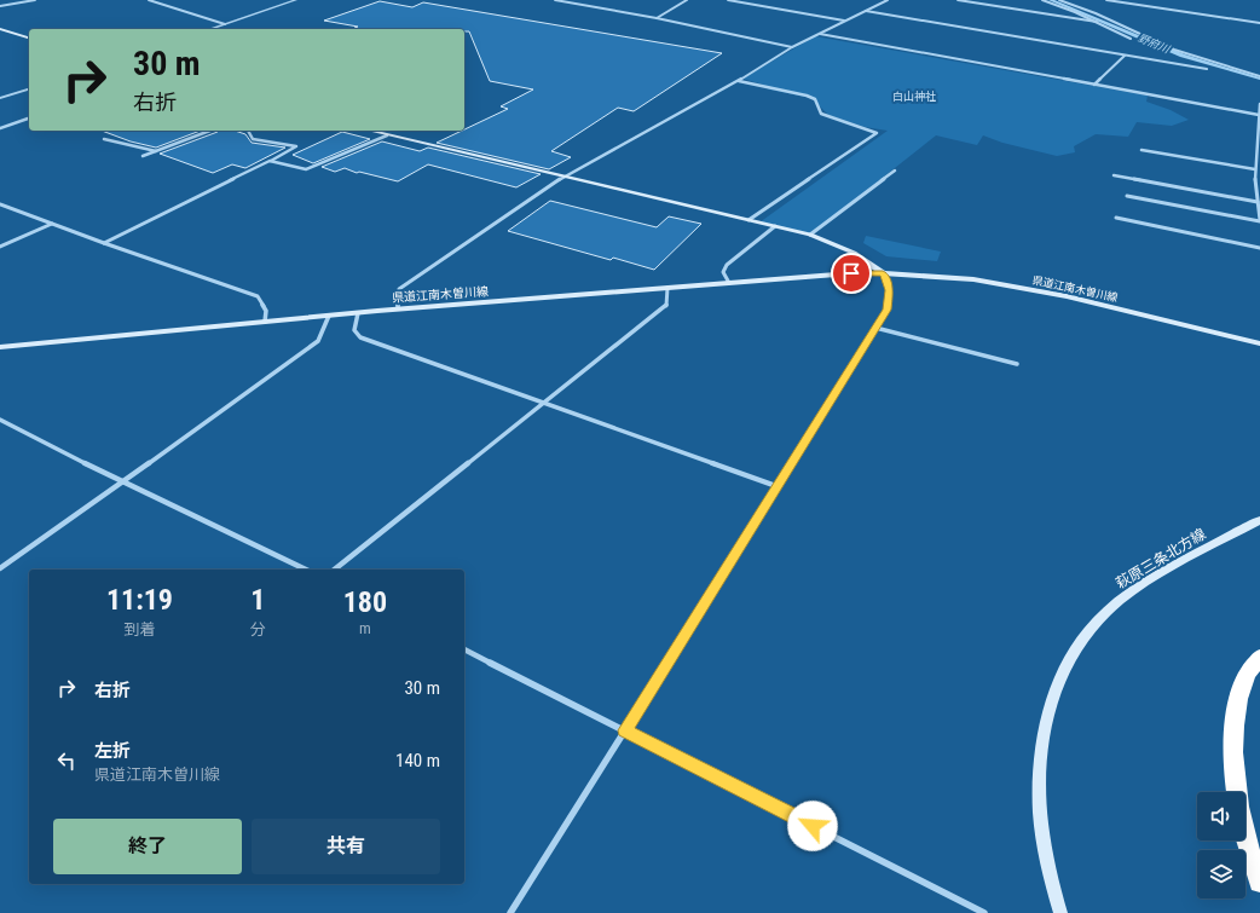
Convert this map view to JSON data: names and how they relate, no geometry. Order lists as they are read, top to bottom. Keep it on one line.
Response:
{"streets":{"main road":["県道江南木曽川線","萩原三条北方線"]},"water":["野府川"],"parks":["白山神社"],"page":{"turn":["30 m","右折"],"eta":["11:19","到着","1","分","180","m"],"list":[{"name":"右折","value":"30 m"},{"name":"左折","note":"県道江南木曽川線","value":"140 m"}],"buttons":["終了","共有"]}}
